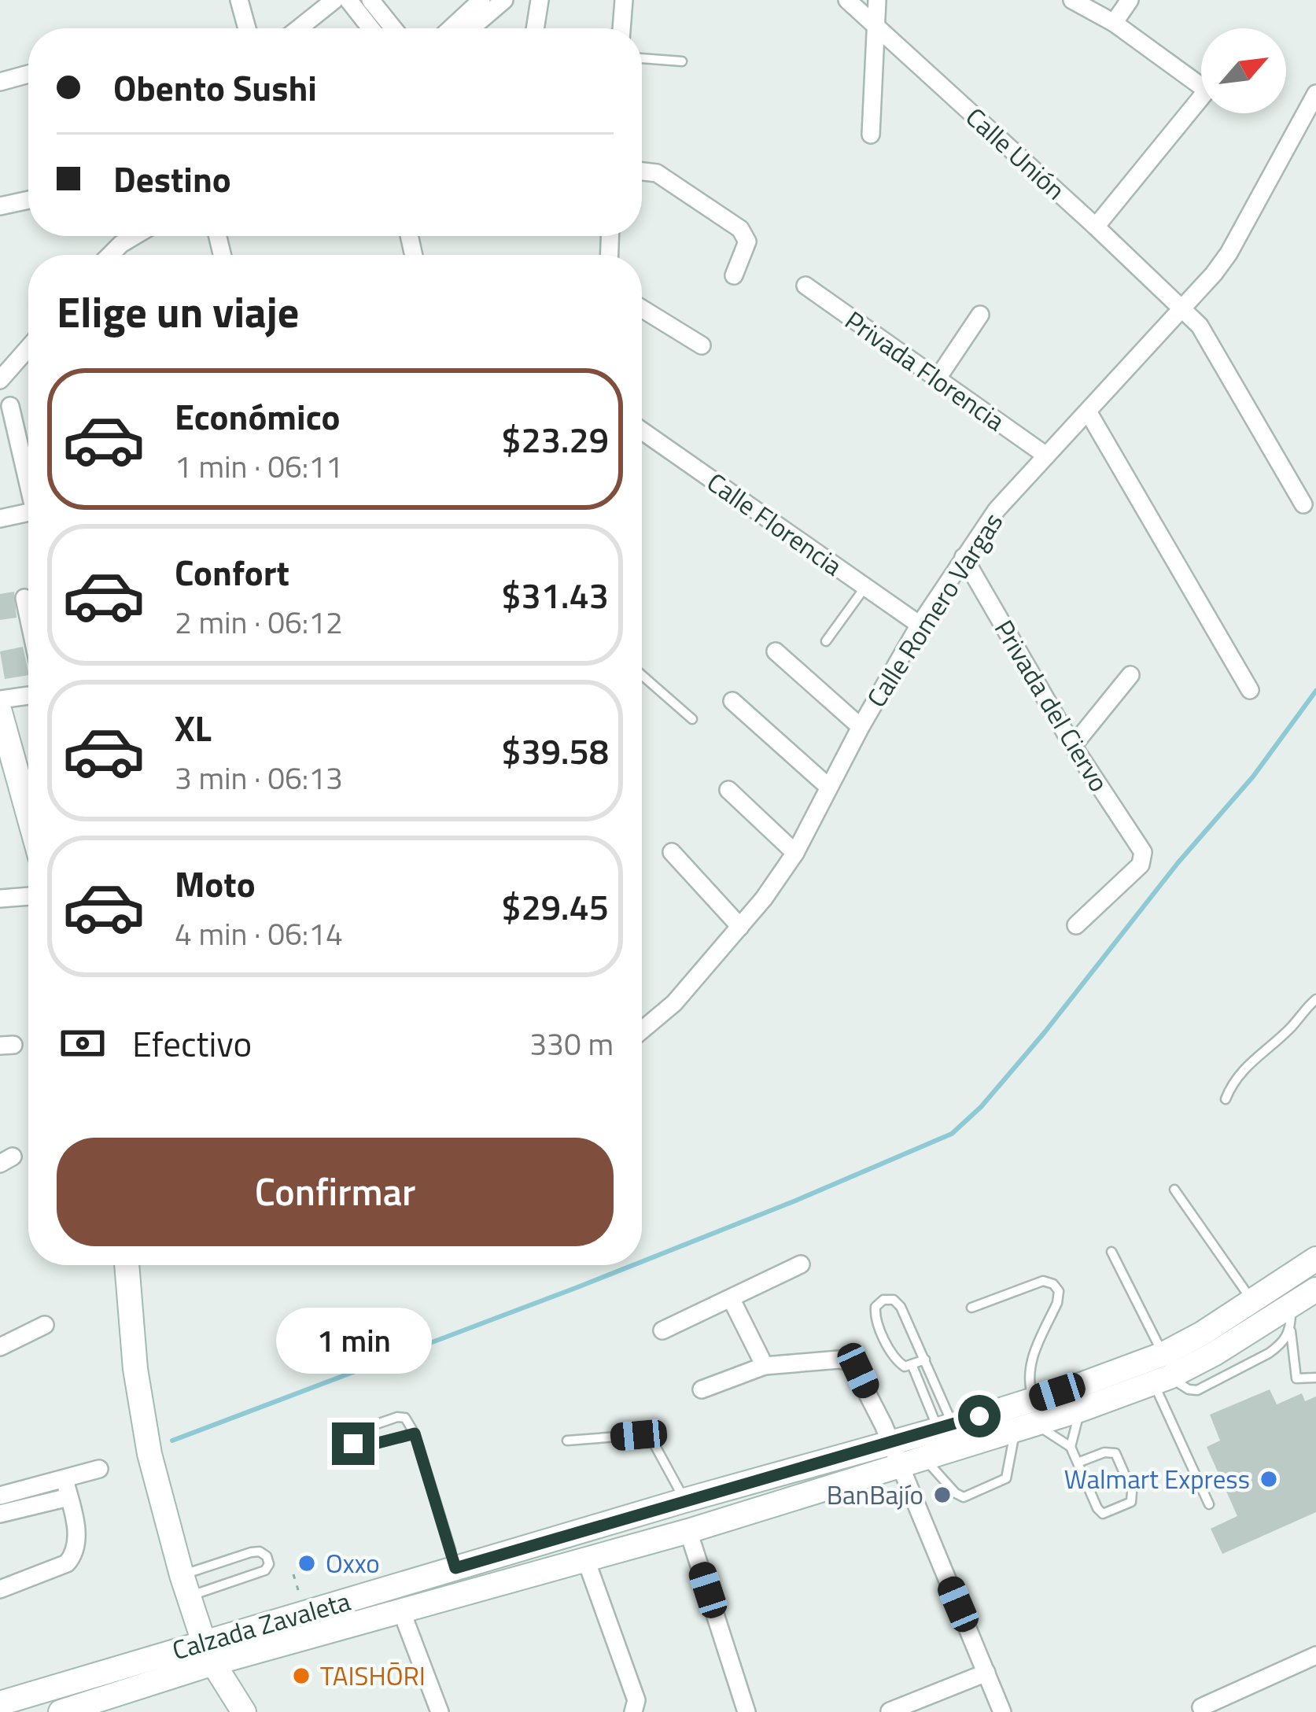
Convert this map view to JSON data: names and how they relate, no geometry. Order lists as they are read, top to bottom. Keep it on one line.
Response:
{"streets":{"main road":["Calzada Zavaleta"],"street":["Calle Unión","Privada Florencia","Calle Florencia","Calle Romero Vargas","Privada del Ciervo"]},"crossings":[["Calle Unión","Calle Romero Vargas"],["Privada Florencia","Calle Romero Vargas"],["Calle Florencia","Calle Romero Vargas"],["Calle Romero Vargas","Privada del Ciervo"]],"places":["Walmart Express","BanBajío","Oxxo","TAISHŌRI"],"north":"top right","page":{"banner":["Obento Sushi","Destino"],"heading":"Elige un viaje","list":[{"name":"Económico","note":"1 min · 06:11","value":"$23.29"},{"name":"Confort","note":"2 min · 06:12","value":"$31.43"},{"name":"XL","note":"3 min · 06:13","value":"$39.58"},{"name":"Moto","note":"4 min · 06:14","value":"$29.45"}],"pay":["Efectivo","330 m"],"buttons":"Confirmar","bubble":"1 min"}}
